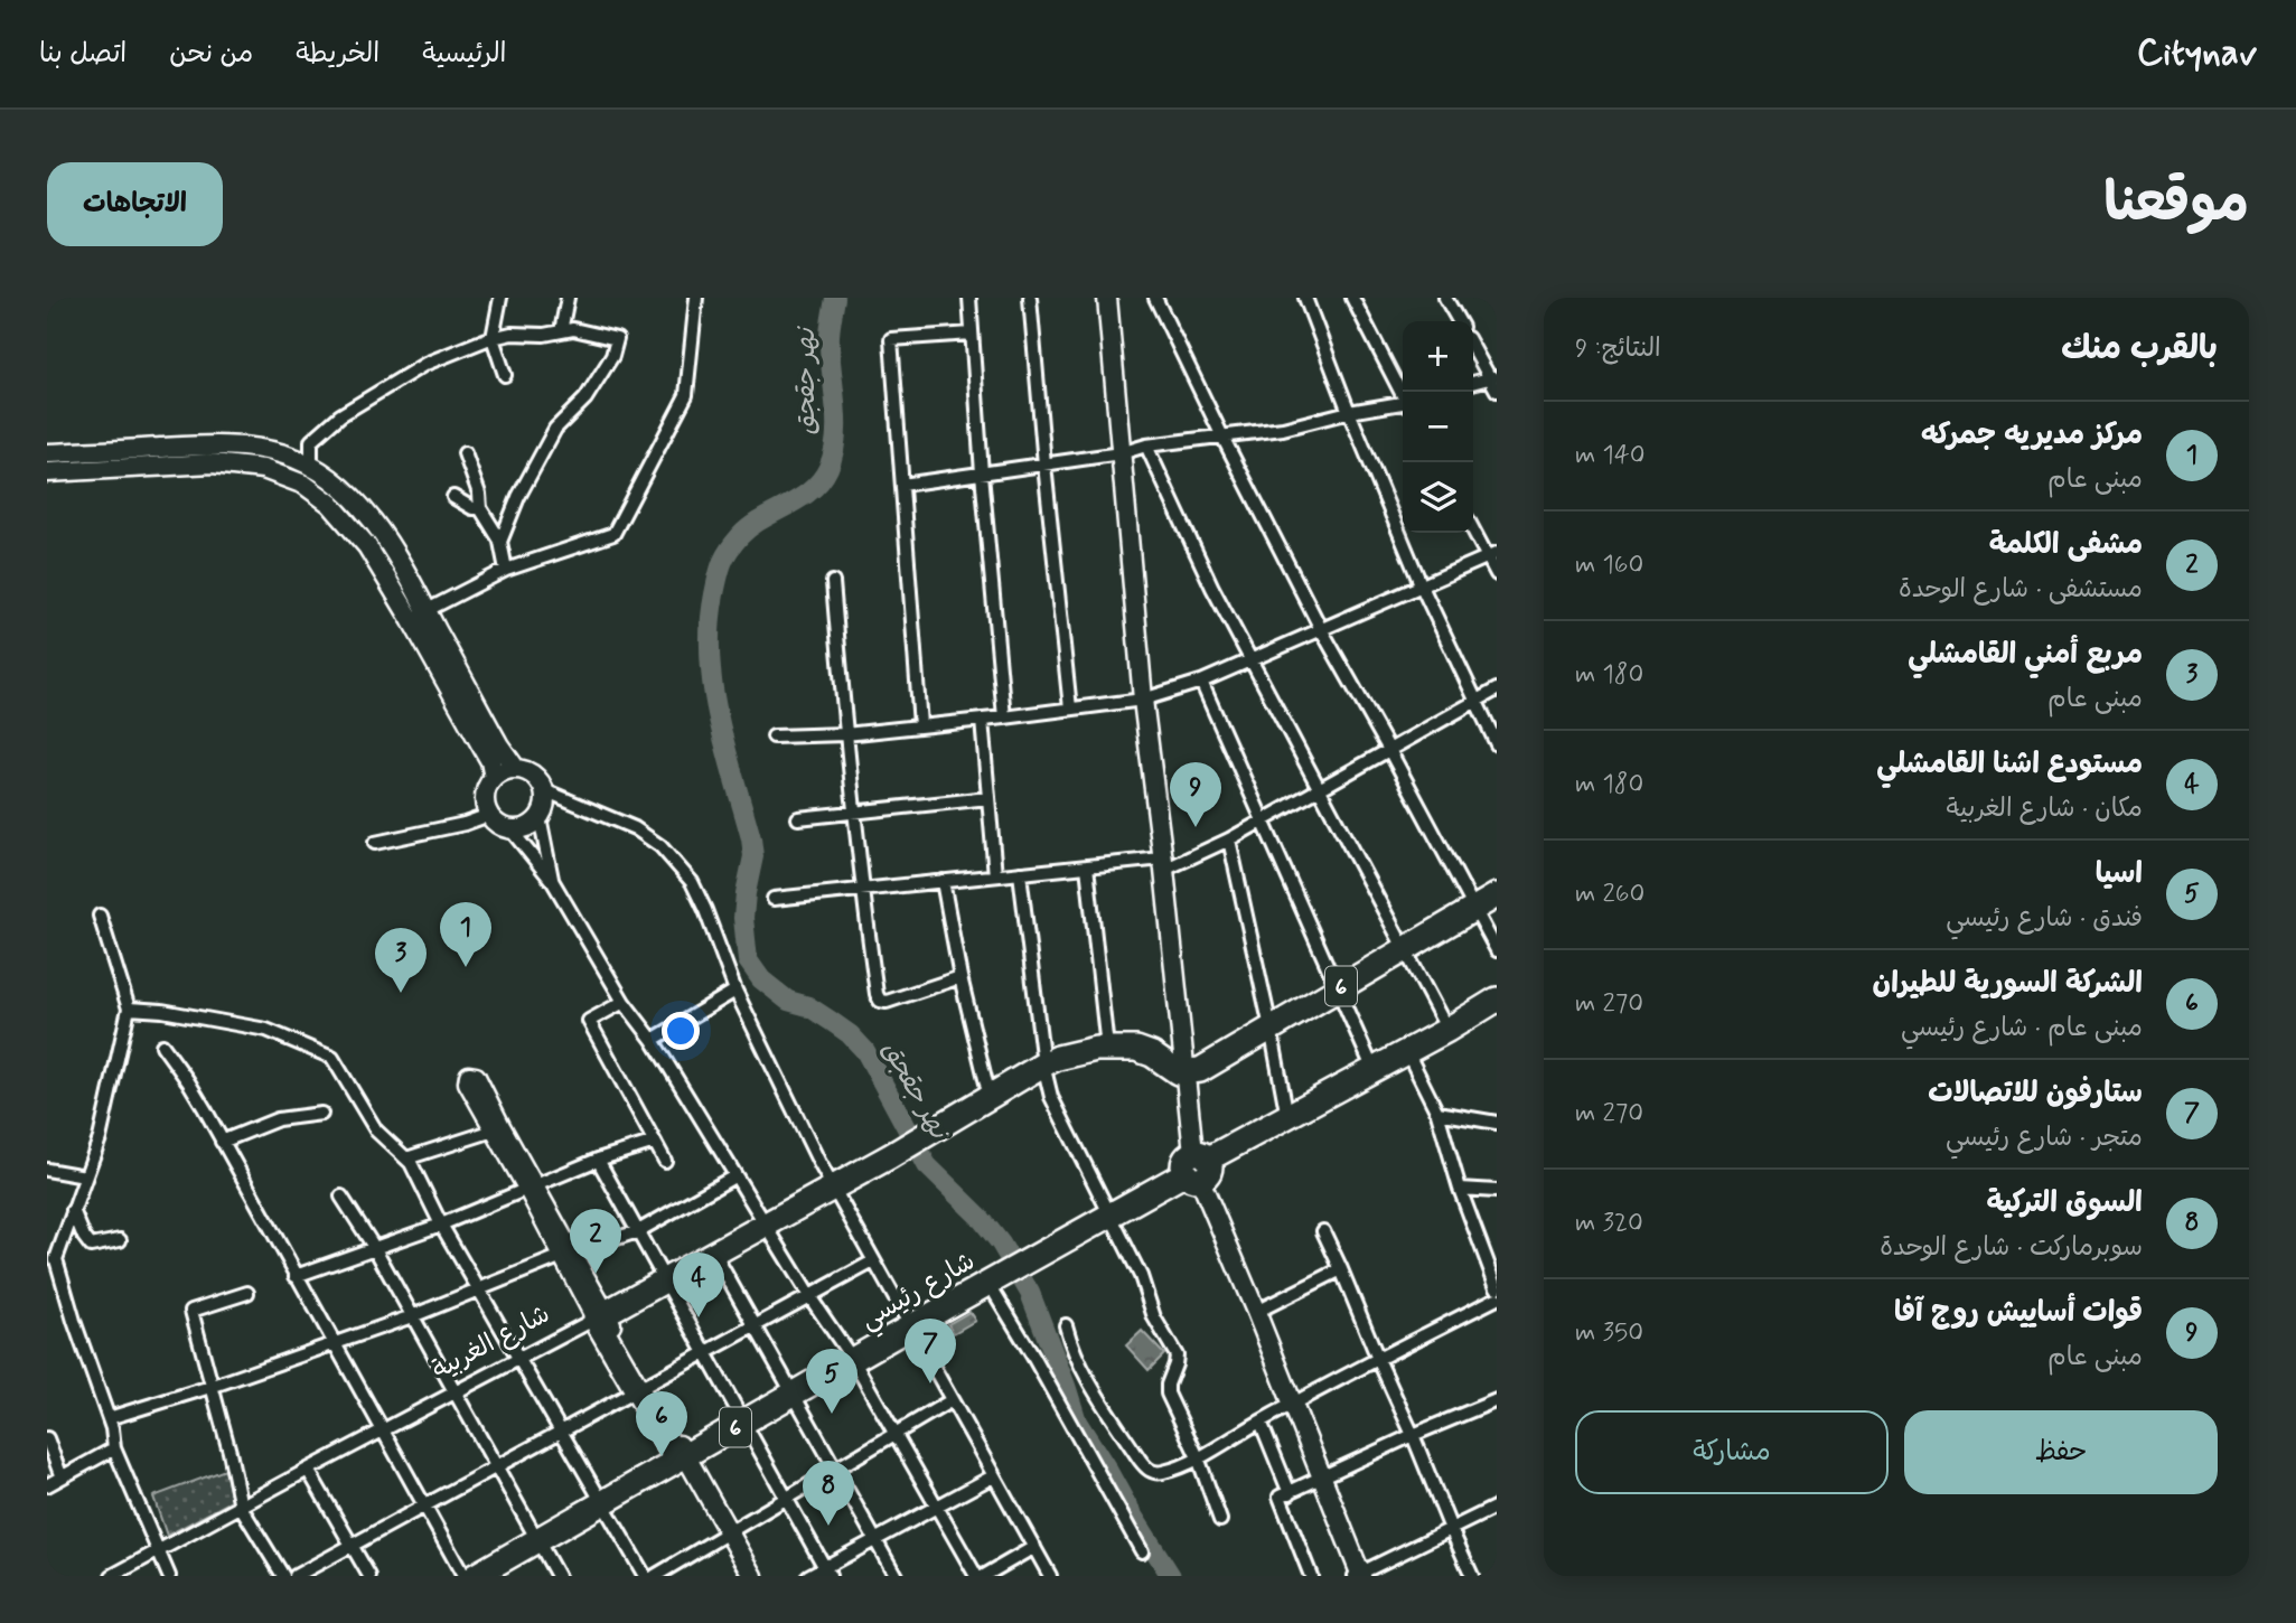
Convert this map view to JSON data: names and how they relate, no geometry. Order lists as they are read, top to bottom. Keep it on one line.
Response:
{"streets":{"highway":["6","شارع رئيسي","شارع الغربية"]},"crossings":[["6","شارع الغربية"]],"water":["نهر جقجق"],"page":{"header":"Citynav","nav":["الرئيسية","الخريطة","من نحن","اتصل بنا"],"title":"موقعنا","buttons":["الاتجاهات",["حفظ","مشاركة"]],"heading":["بالقرب منك","النتائج: 9"],"map_buttons":["+","−"],"list":[{"mark":"1","name":"مركز مديريه جمركه","note":"مبنى عام","value":"140 m"},{"mark":"2","name":"مشفى الكلمة","note":"مستشفى · شارع الوحدة","value":"160 m"},{"mark":"3","name":"مربع أمني القامشلي","note":"مبنى عام","value":"180 m"},{"mark":"4","name":"مستودع اشنا القامشلي","note":"مكان · شارع الغربية","value":"180 m"},{"mark":"5","name":"اسيا","note":"فندق · شارع رئيسي","value":"260 m"},{"mark":"6","name":"الشركة السورية للطيران","note":"مبنى عام · شارع رئيسي","value":"270 m"},{"mark":"7","name":"ستارفون للاتصالات","note":"متجر · شارع رئيسي","value":"270 m"},{"mark":"8","name":"السوق التركية","note":"سوبرماركت · شارع الوحدة","value":"320 m"},{"mark":"9","name":"قوات أساييش روج آفا","note":"مبنى عام","value":"350 m"}],"pins":["9","1","3","2","4","7","5","6","8"]}}
